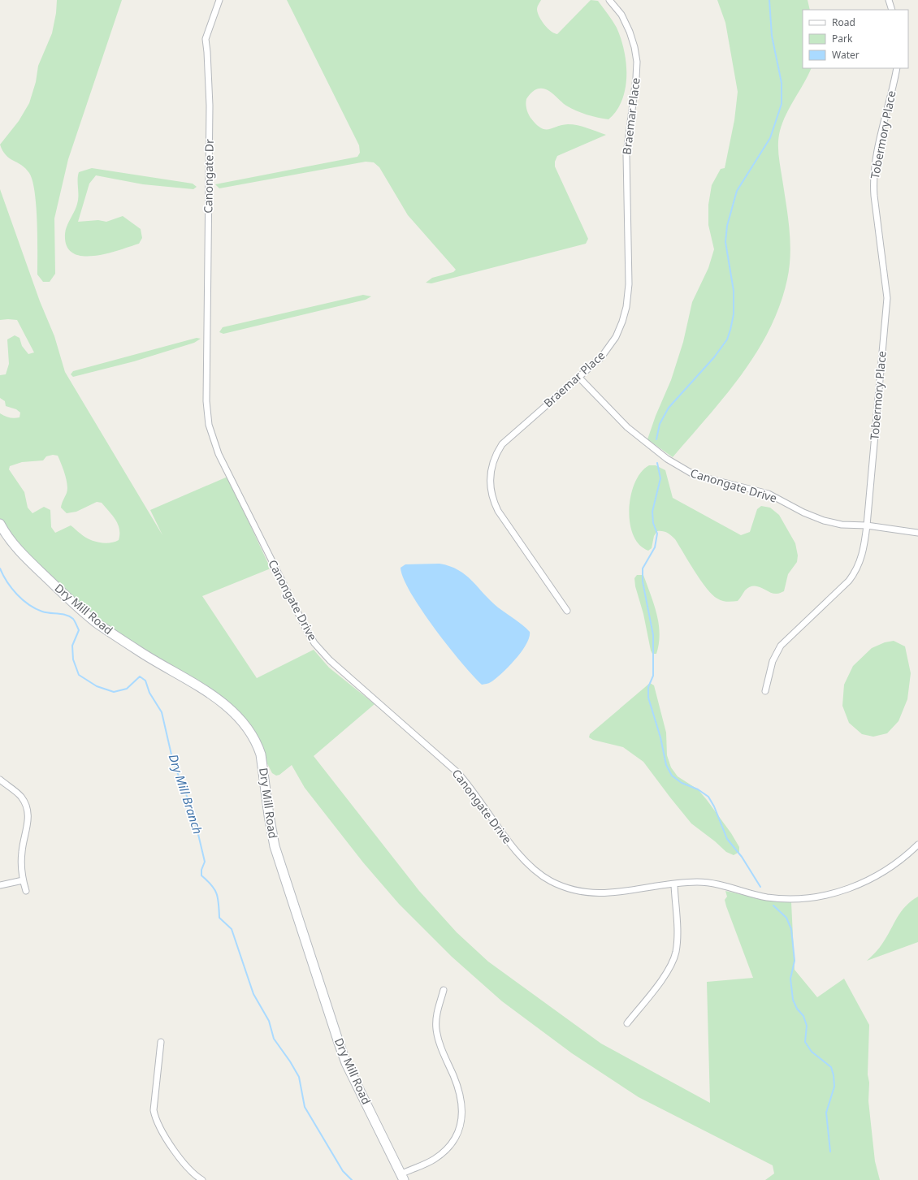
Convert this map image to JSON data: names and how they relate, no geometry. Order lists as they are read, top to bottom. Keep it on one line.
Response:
{"streets":{"street":["Braemar Place","Tobermory Place","Canongate Dr","Canongate Drive","Dry Mill Road"]},"crossings":[["Braemar Place","Canongate Drive"],["Tobermory Place","Canongate Drive"],["Canongate Dr","Canongate Drive"]],"water":["Dry Mill Branch"],"legend":["Road","Park","Water"]}
